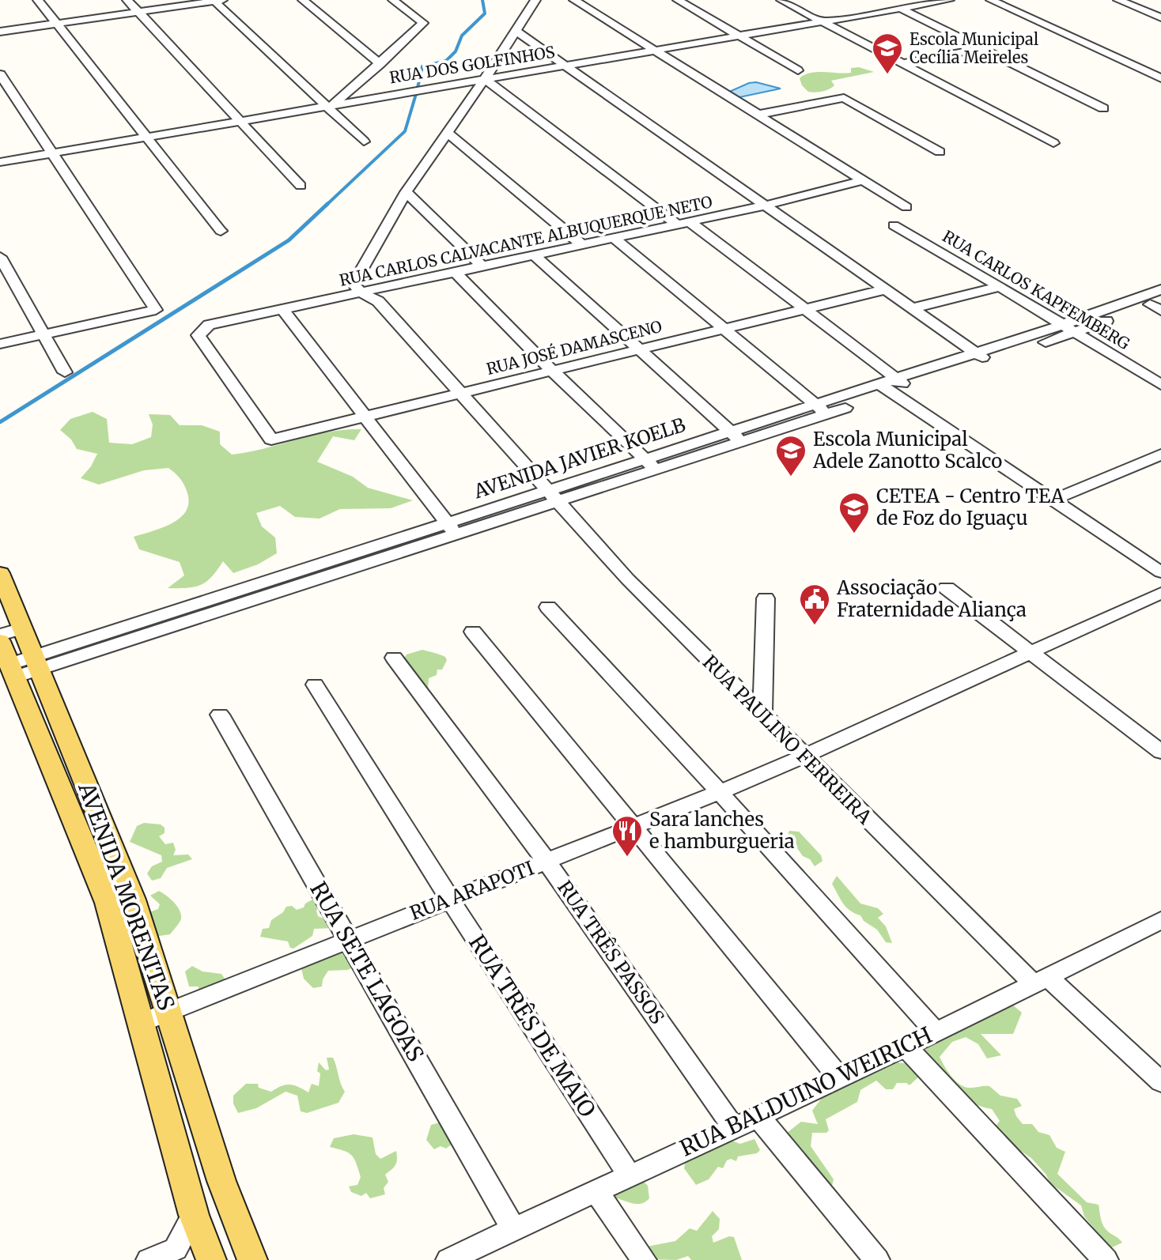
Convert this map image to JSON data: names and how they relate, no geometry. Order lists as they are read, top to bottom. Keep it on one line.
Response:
{"streets":{"main road":["AVENIDA MORENITAS"],"street":["RUA DOS GOLFINHOS","RUA CARLOS CALVACANTE ALBUQUERQUE NETO","RUA CARLOS KAPFEMBERG","RUA JOSÉ DAMASCENO","AVENIDA JAVIER KOELB","RUA PAULINO FERREIRA","RUA ARAPOTI","RUA TRÊS PASSOS","RUA SETE LAGOAS","RUA TRÊS DE MAIO","RUA BALDUINO WEIRICH"]},"crossings":[["RUA CARLOS CALVACANTE ALBUQUERQUE NETO","RUA JOSÉ DAMASCENO"],["RUA CARLOS CALVACANTE ALBUQUERQUE NETO","RUA PAULINO FERREIRA"],["RUA CARLOS KAPFEMBERG","AVENIDA JAVIER KOELB"],["RUA JOSÉ DAMASCENO","RUA PAULINO FERREIRA"],["AVENIDA JAVIER KOELB","RUA PAULINO FERREIRA"],["RUA PAULINO FERREIRA","RUA ARAPOTI"],["RUA PAULINO FERREIRA","RUA BALDUINO WEIRICH"],["RUA ARAPOTI","AVENIDA MORENITAS"],["RUA ARAPOTI","RUA TRÊS PASSOS"],["RUA ARAPOTI","RUA SETE LAGOAS"],["RUA ARAPOTI","RUA TRÊS DE MAIO"],["RUA TRÊS PASSOS","RUA BALDUINO WEIRICH"],["RUA SETE LAGOAS","RUA BALDUINO WEIRICH"],["RUA TRÊS DE MAIO","RUA BALDUINO WEIRICH"]],"places":{"school or university":["Escola Municipal Cecília Meireles","Escola Municipal Adele Zanotto Scalco","CETEA - Centro TEA de Foz do Iguaçu"],"public building":["Associação Fraternidade Aliança"],"restaurant":["Sara lanches e hamburgueria"]}}
